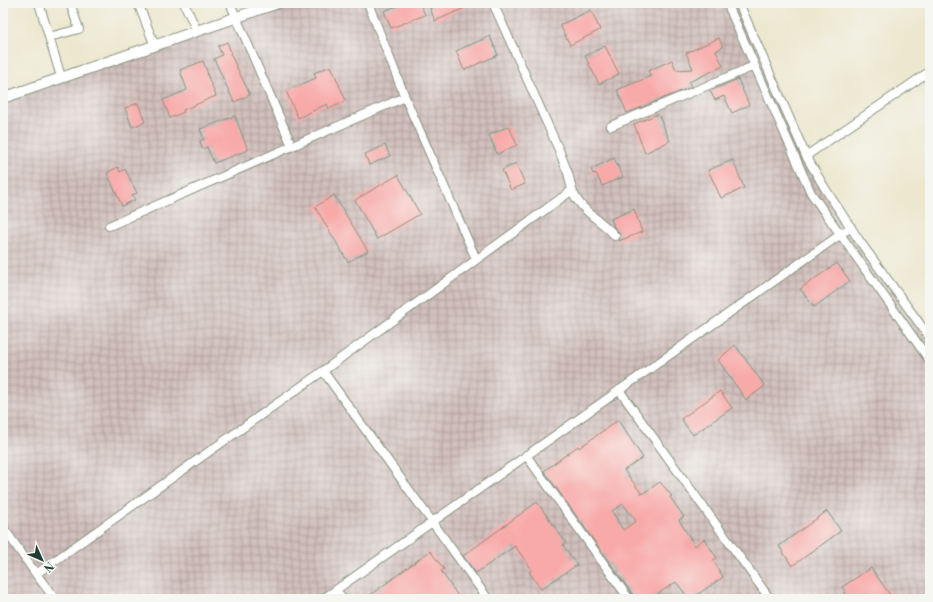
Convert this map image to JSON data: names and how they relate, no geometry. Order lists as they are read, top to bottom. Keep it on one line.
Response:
{"north":"bottom right"}
